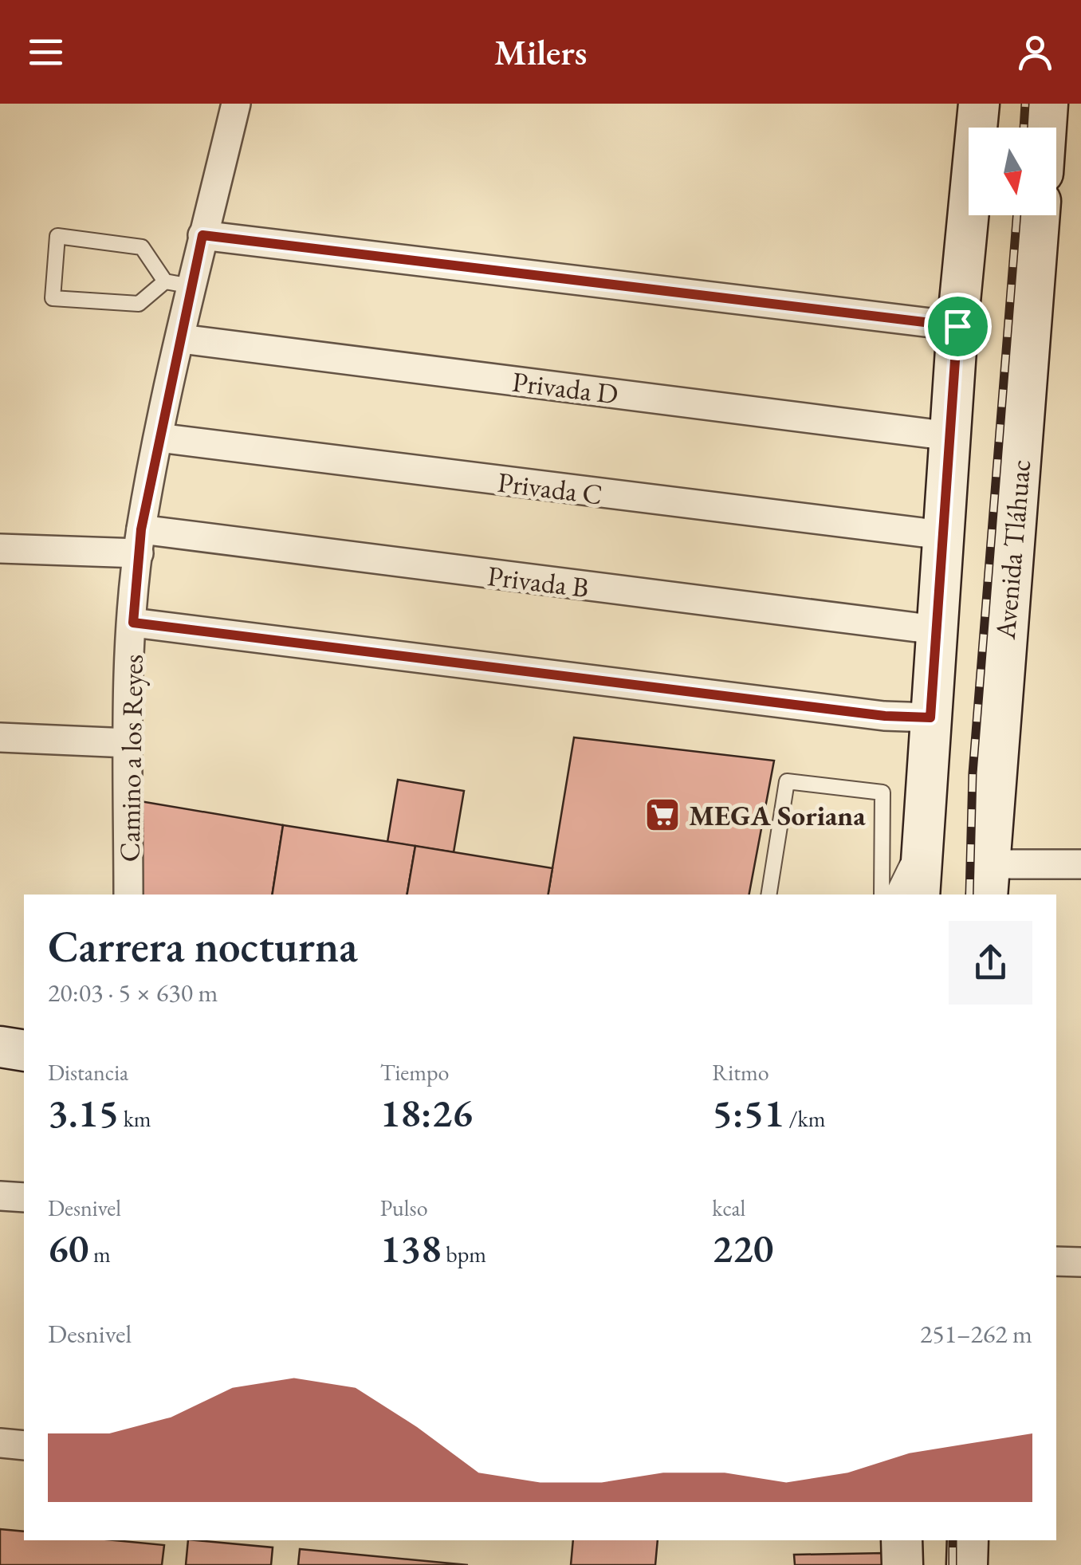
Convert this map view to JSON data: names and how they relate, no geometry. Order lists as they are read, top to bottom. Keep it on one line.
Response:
{"streets":{"main road":["Avenida Tláhuac"],"street":["Privada D","Privada C","Privada B","Camino a los Reyes"]},"crossings":[["Privada D","Camino a los Reyes"],["Privada C","Camino a los Reyes"],["Privada B","Camino a los Reyes"]],"places":{"supermarket":["MEGA Soriana"]},"north":"bottom","page":{"header":"Milers","heading":["Carrera nocturna","20:03 · 5 × 630 m"],"stats":[["Distancia","3.15 km"],["Tiempo","18:26"],["Ritmo","5:51 /km"],["Desnivel","60 m"],["Pulso","138 bpm"],["kcal","220"]],"chart":["Desnivel","251–262 m"]}}
